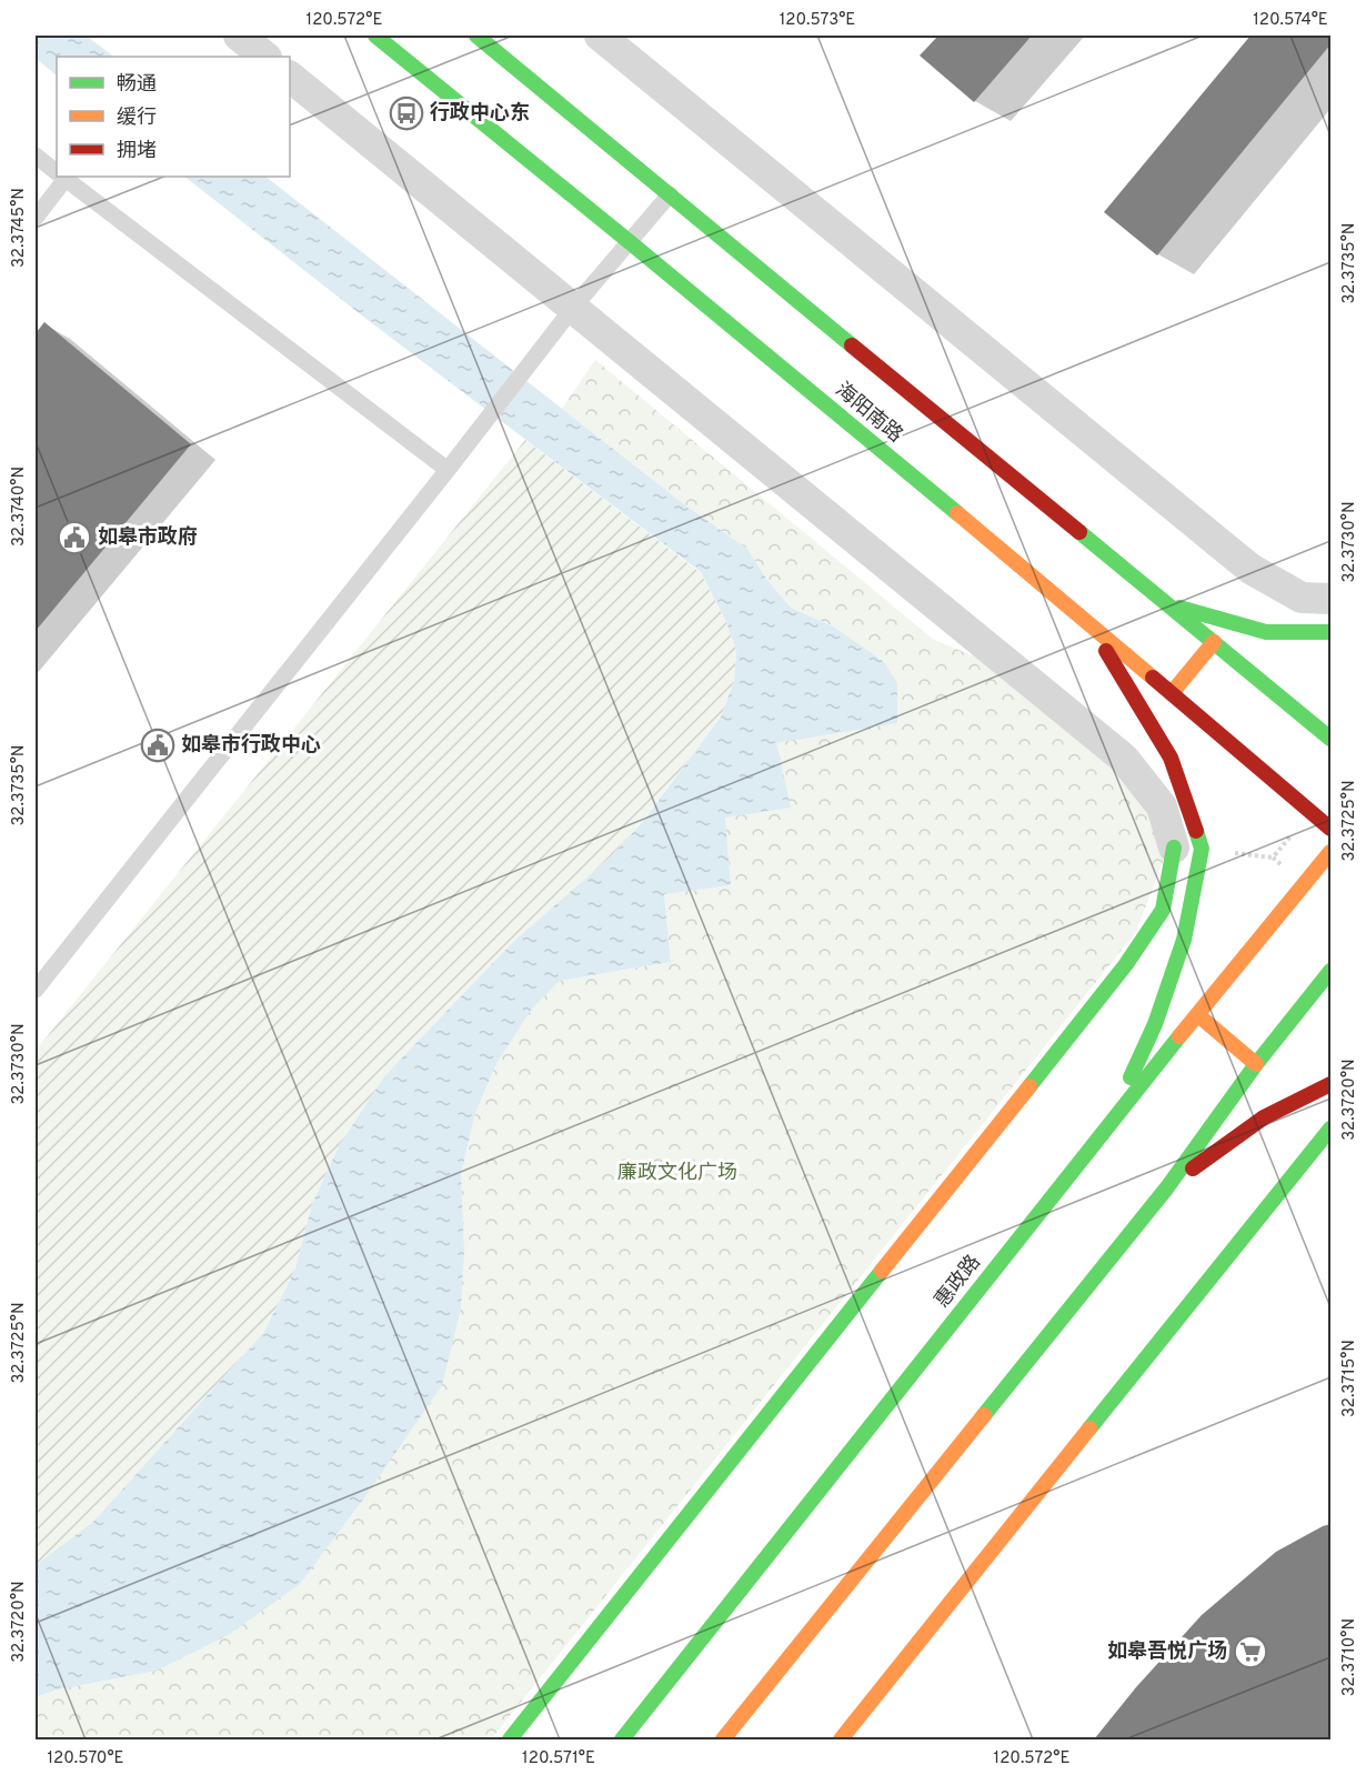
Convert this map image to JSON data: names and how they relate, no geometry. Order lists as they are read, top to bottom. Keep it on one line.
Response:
{"streets":{"main road":["海阳南路","惠政路"]},"parks":["廉政文化广场"],"places":{"bus stop":["行政中心东"],"public building":["如皋市政府","如皋市行政中心"],"supermarket":["如皋吾悦广场"]},"legend":["畅通","缓行","拥堵"],"coordinates":["120.572°E","120.573°E","120.574°E","32.3745°N","32.3735°N","32.3740°N","32.3730°N","32.3725°N","32.3720°N","32.3715°N","32.3710°N","120.570°E","120.571°E"]}
